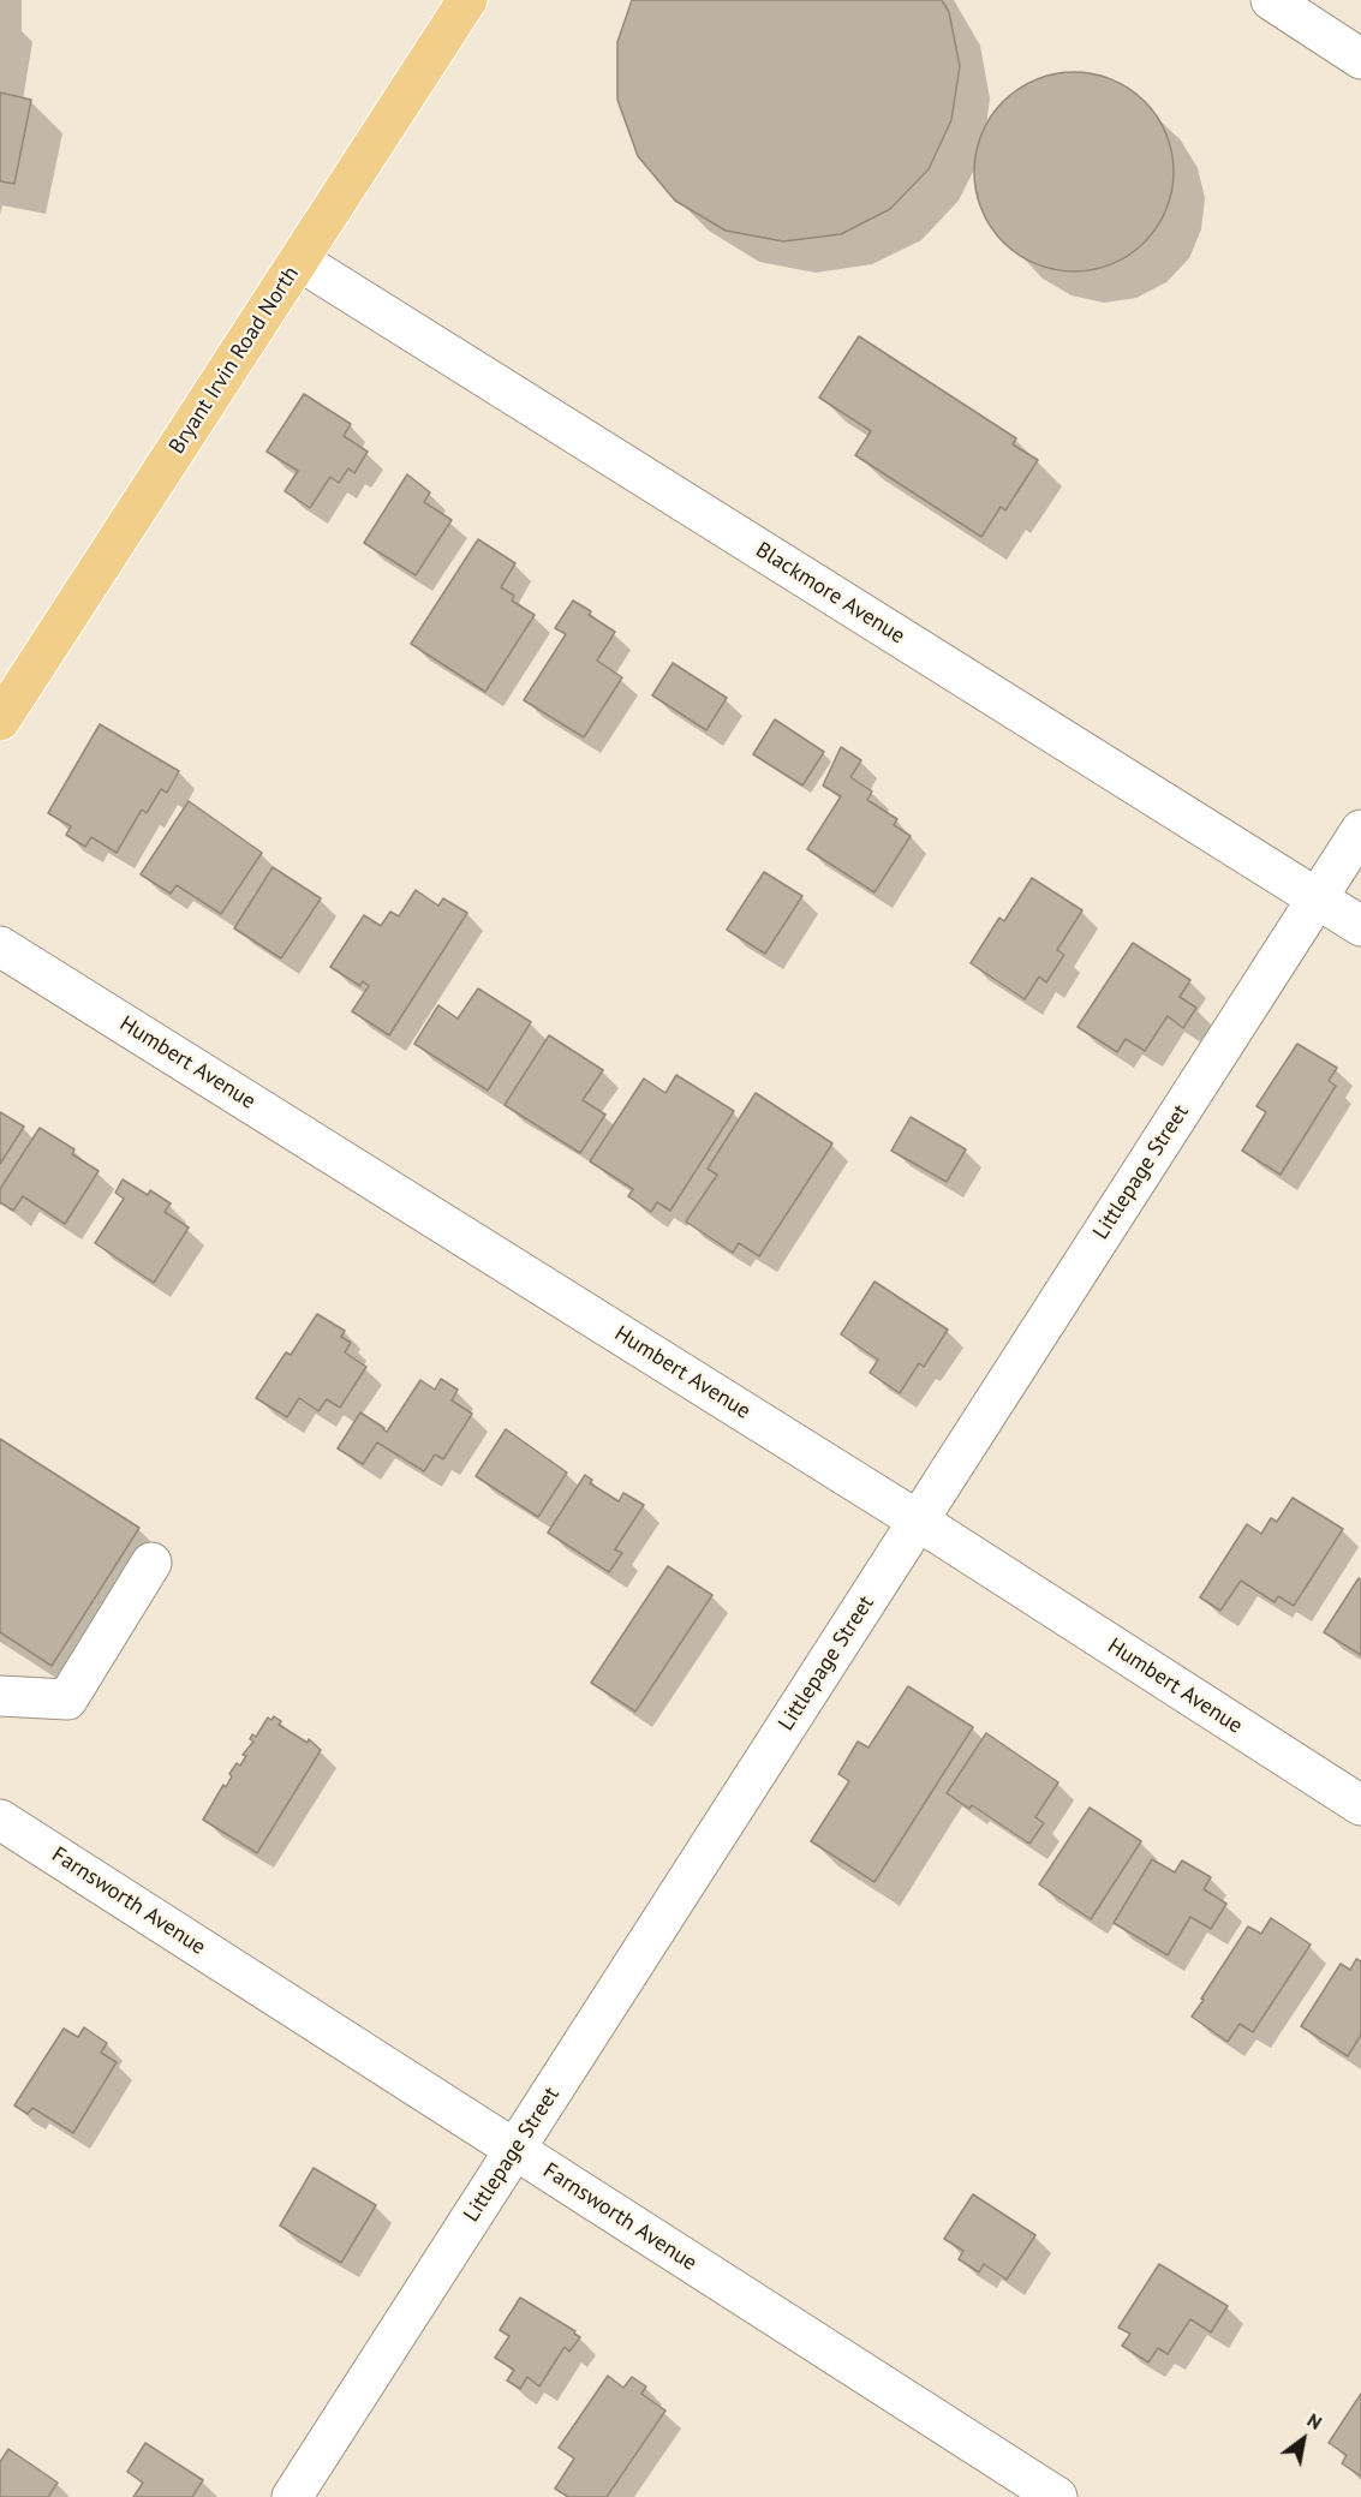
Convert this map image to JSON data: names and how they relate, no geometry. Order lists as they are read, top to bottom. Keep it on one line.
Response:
{"streets":{"main road":["Bryant Irvin Road North"],"street":["Blackmore Avenue","Humbert Avenue","Littlepage Street","Farnsworth Avenue"]},"crossings":[["Bryant Irvin Road North","Blackmore Avenue"],["Blackmore Avenue","Littlepage Street"],["Humbert Avenue","Littlepage Street"],["Littlepage Street","Farnsworth Avenue"]],"north":"top right"}
